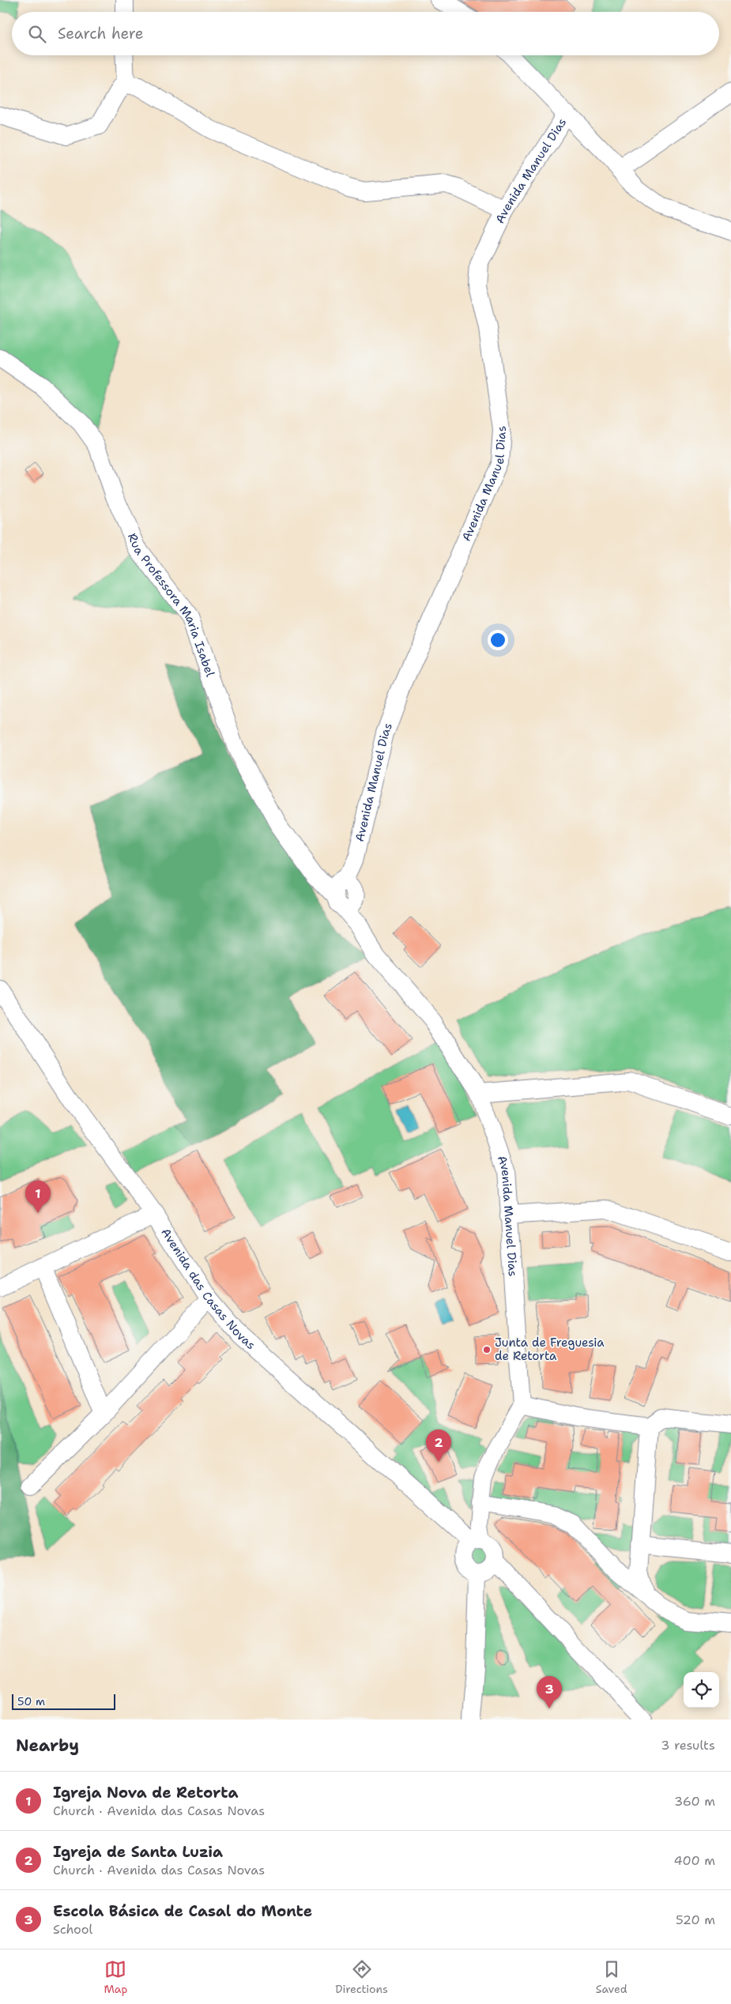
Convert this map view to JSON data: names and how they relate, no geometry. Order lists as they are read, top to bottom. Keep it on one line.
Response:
{"streets":{"street":["Avenida Manuel Dias","Rua Professora Maria Isabel","Avenida das Casas Novas"]},"crossings":[["Avenida Manuel Dias","Rua Professora Maria Isabel"]],"places":["Junta de Freguesia de Retorta"],"scale_bar":"50 m","page":{"search":"Search here","pins":["1","2","3"],"scale":"50 m","heading":["Nearby","3 results"],"list":[{"mark":"1","name":"Igreja Nova de Retorta","note":"Church · Avenida das Casas Novas","value":"360 m"},{"mark":"2","name":"Igreja de Santa Luzia","note":"Church · Avenida das Casas Novas","value":"400 m"},{"mark":"3","name":"Escola Básica de Casal do Monte","note":"School","value":"520 m"}],"nav":["Map","Directions","Saved"]}}
